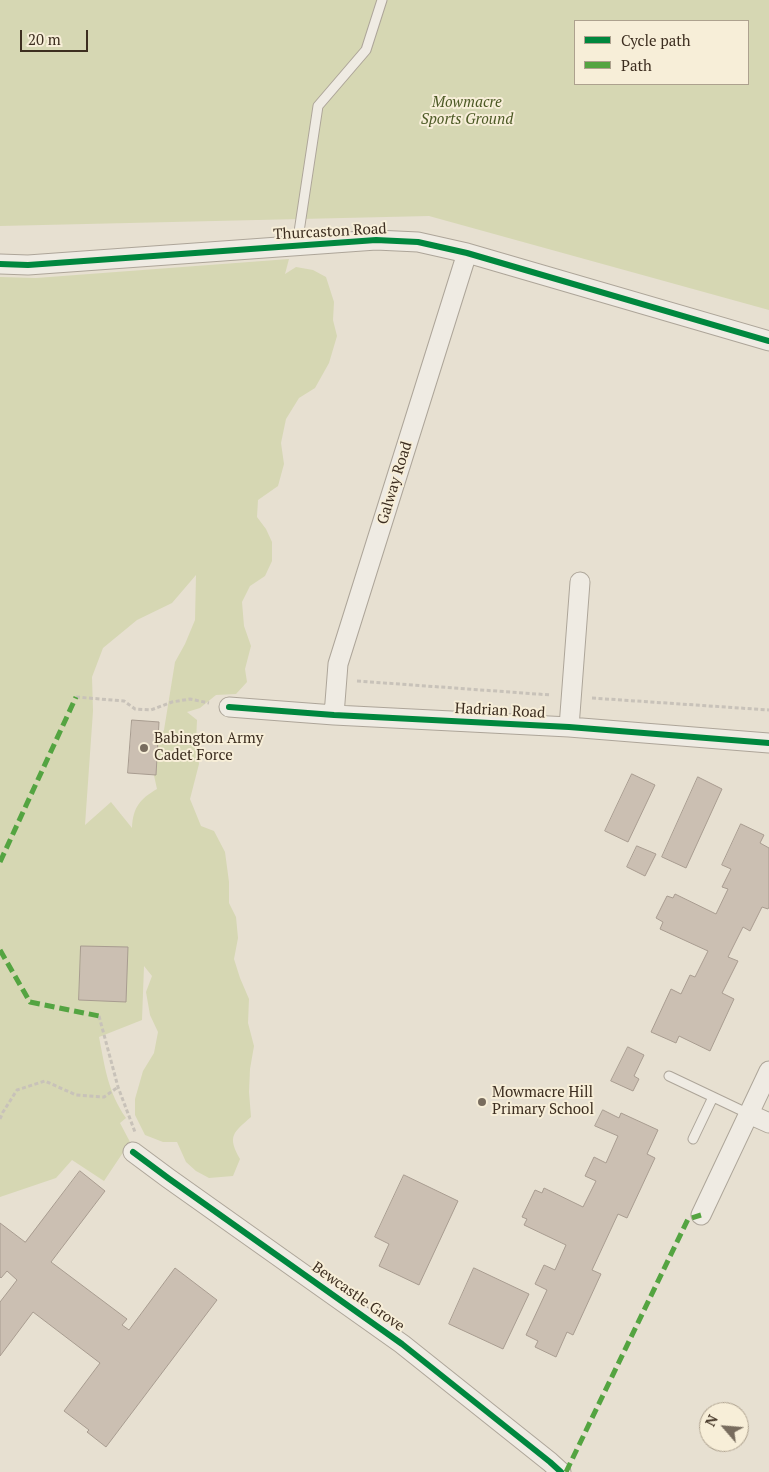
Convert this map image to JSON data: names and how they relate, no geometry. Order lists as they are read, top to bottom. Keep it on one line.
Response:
{"streets":{"street":["Thurcaston Road","Galway Road","Hadrian Road","Bewcastle Grove"]},"crossings":[["Thurcaston Road","Galway Road"],["Galway Road","Hadrian Road"]],"parks":["Mowmacre Sports Ground"],"places":["Babington Army Cadet Force","Mowmacre Hill Primary School"],"legend":["Cycle path","Path"],"scale_bar":"20 m","north":"top left"}
